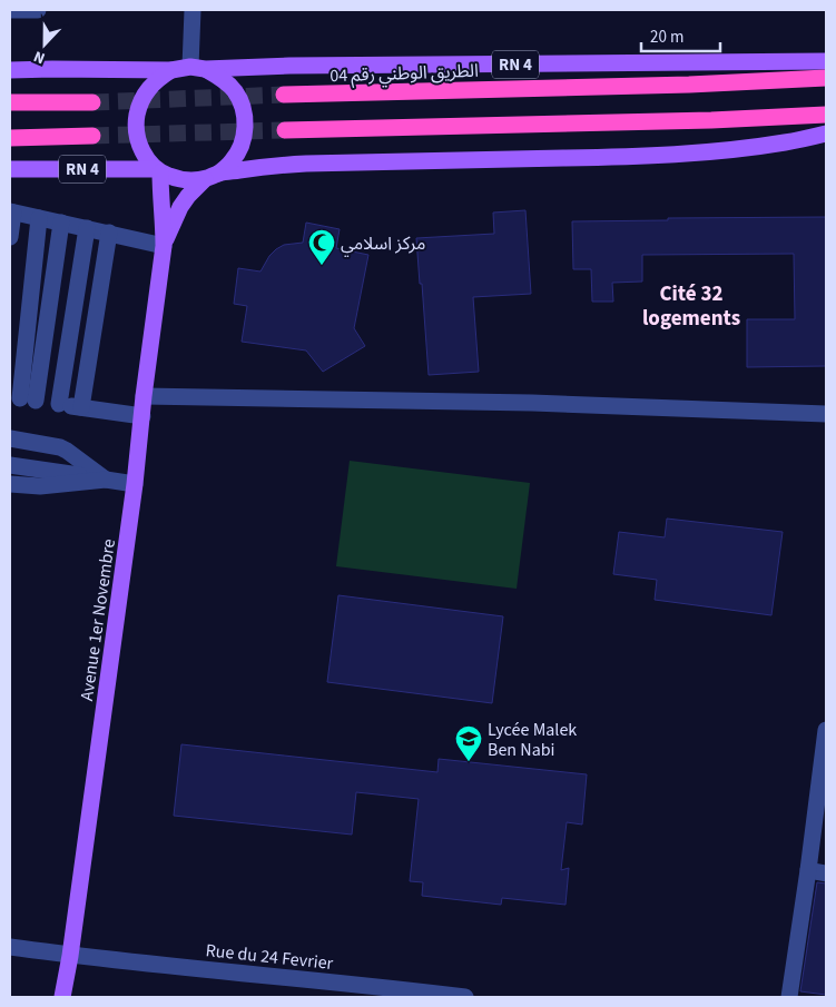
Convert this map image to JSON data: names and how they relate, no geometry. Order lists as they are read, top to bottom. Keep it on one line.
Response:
{"streets":{"highway":["RN 4","الطريق الوطني رقم 04"],"main road":["Avenue 1er Novembre"],"street":["Rue du 24 Fevrier"]},"crossings":[["RN 4","Avenue 1er Novembre"],["Avenue 1er Novembre","Rue du 24 Fevrier"]],"districts":["Cité 32 logements"],"places":{"mosque":["مركز اسلامي"],"school or university":["Lycée Malek Ben Nabi"]},"scale_bar":"20 m","north":"bottom"}
